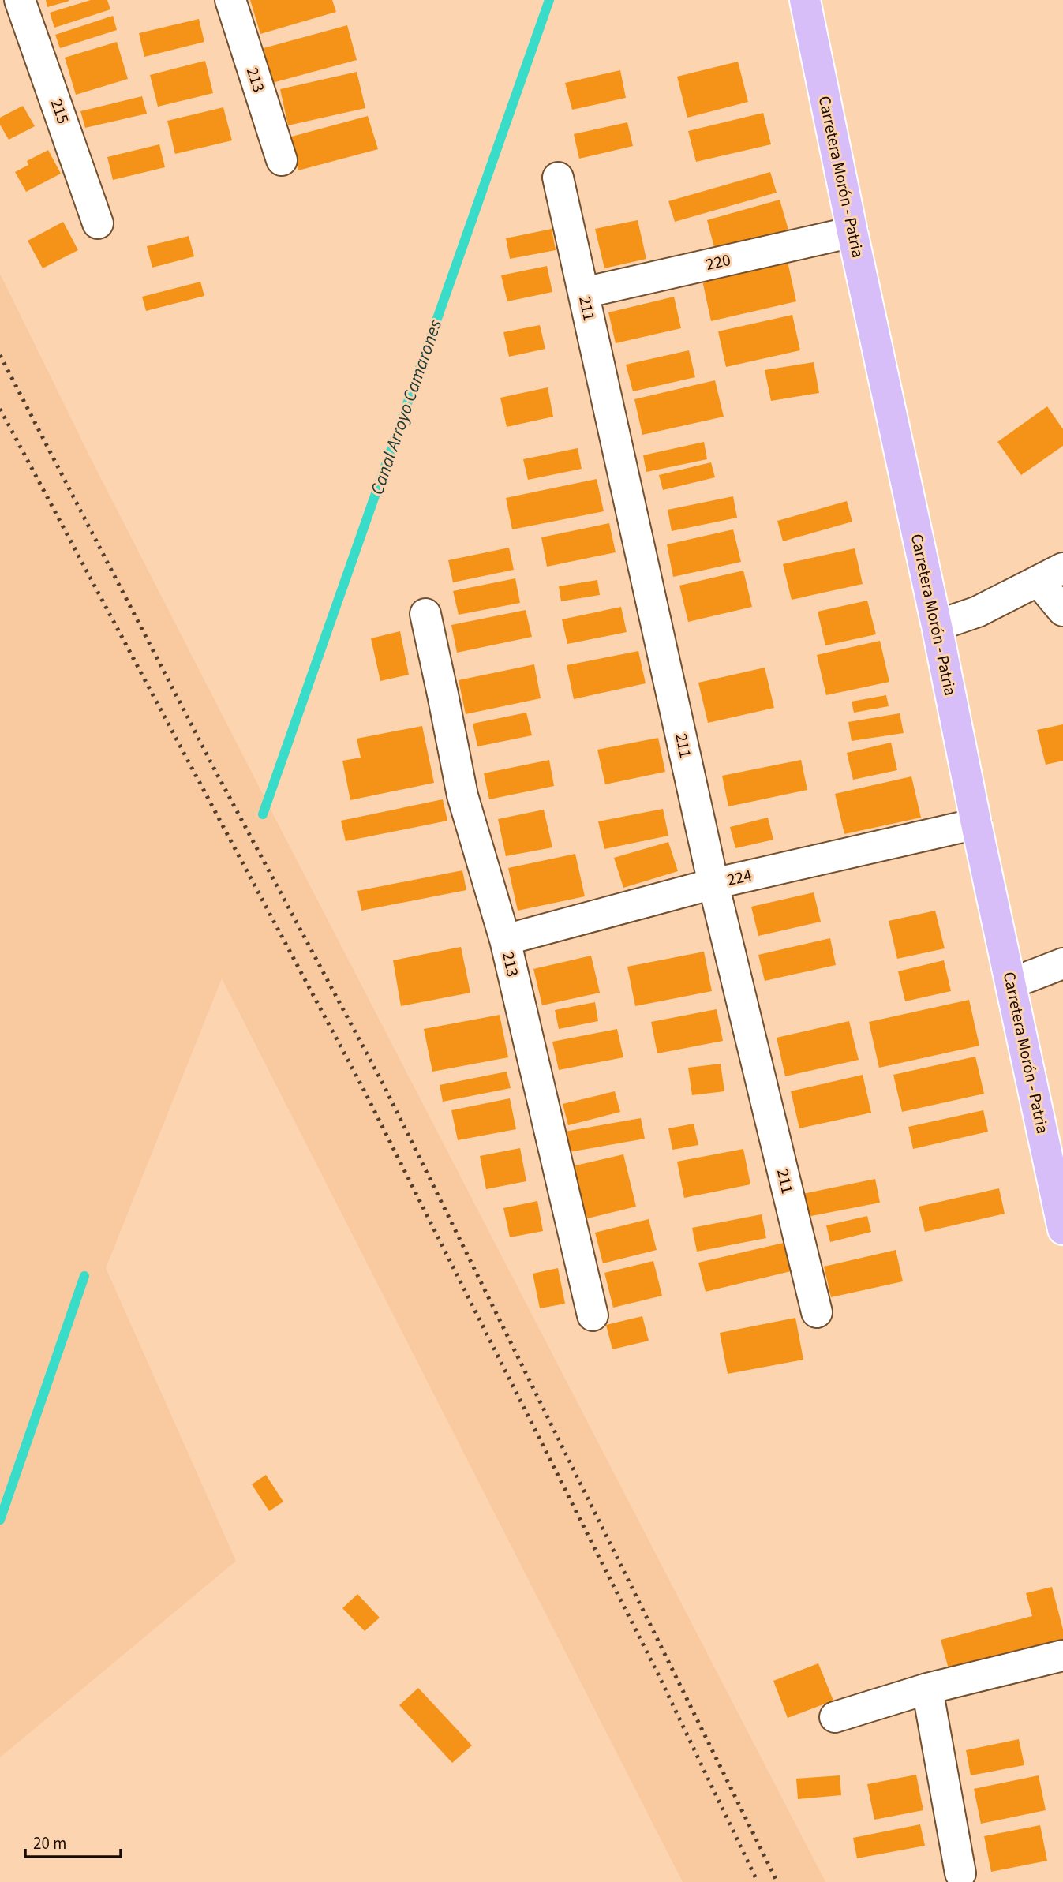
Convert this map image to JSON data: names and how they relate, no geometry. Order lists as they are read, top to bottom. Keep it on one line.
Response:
{"streets":{"main road":["Carretera Morón - Patria"],"street":["213","215","220","211","224"]},"crossings":[["213","224"],["Carretera Morón - Patria","220"],["Carretera Morón - Patria","224"],["220","211"],["211","224"]],"water":["Canal Arroyo Camarones"],"scale_bar":"20 m"}
